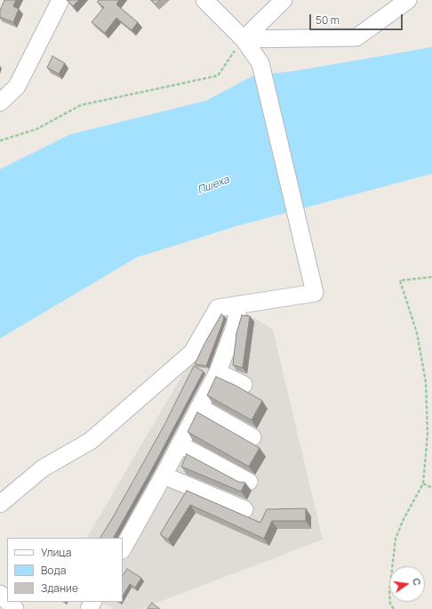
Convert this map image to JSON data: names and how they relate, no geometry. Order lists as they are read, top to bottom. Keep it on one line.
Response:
{"water":["Пшеха"],"legend":["Улица","Вода","Здание"],"scale_bar":"50 m","north":"right"}
